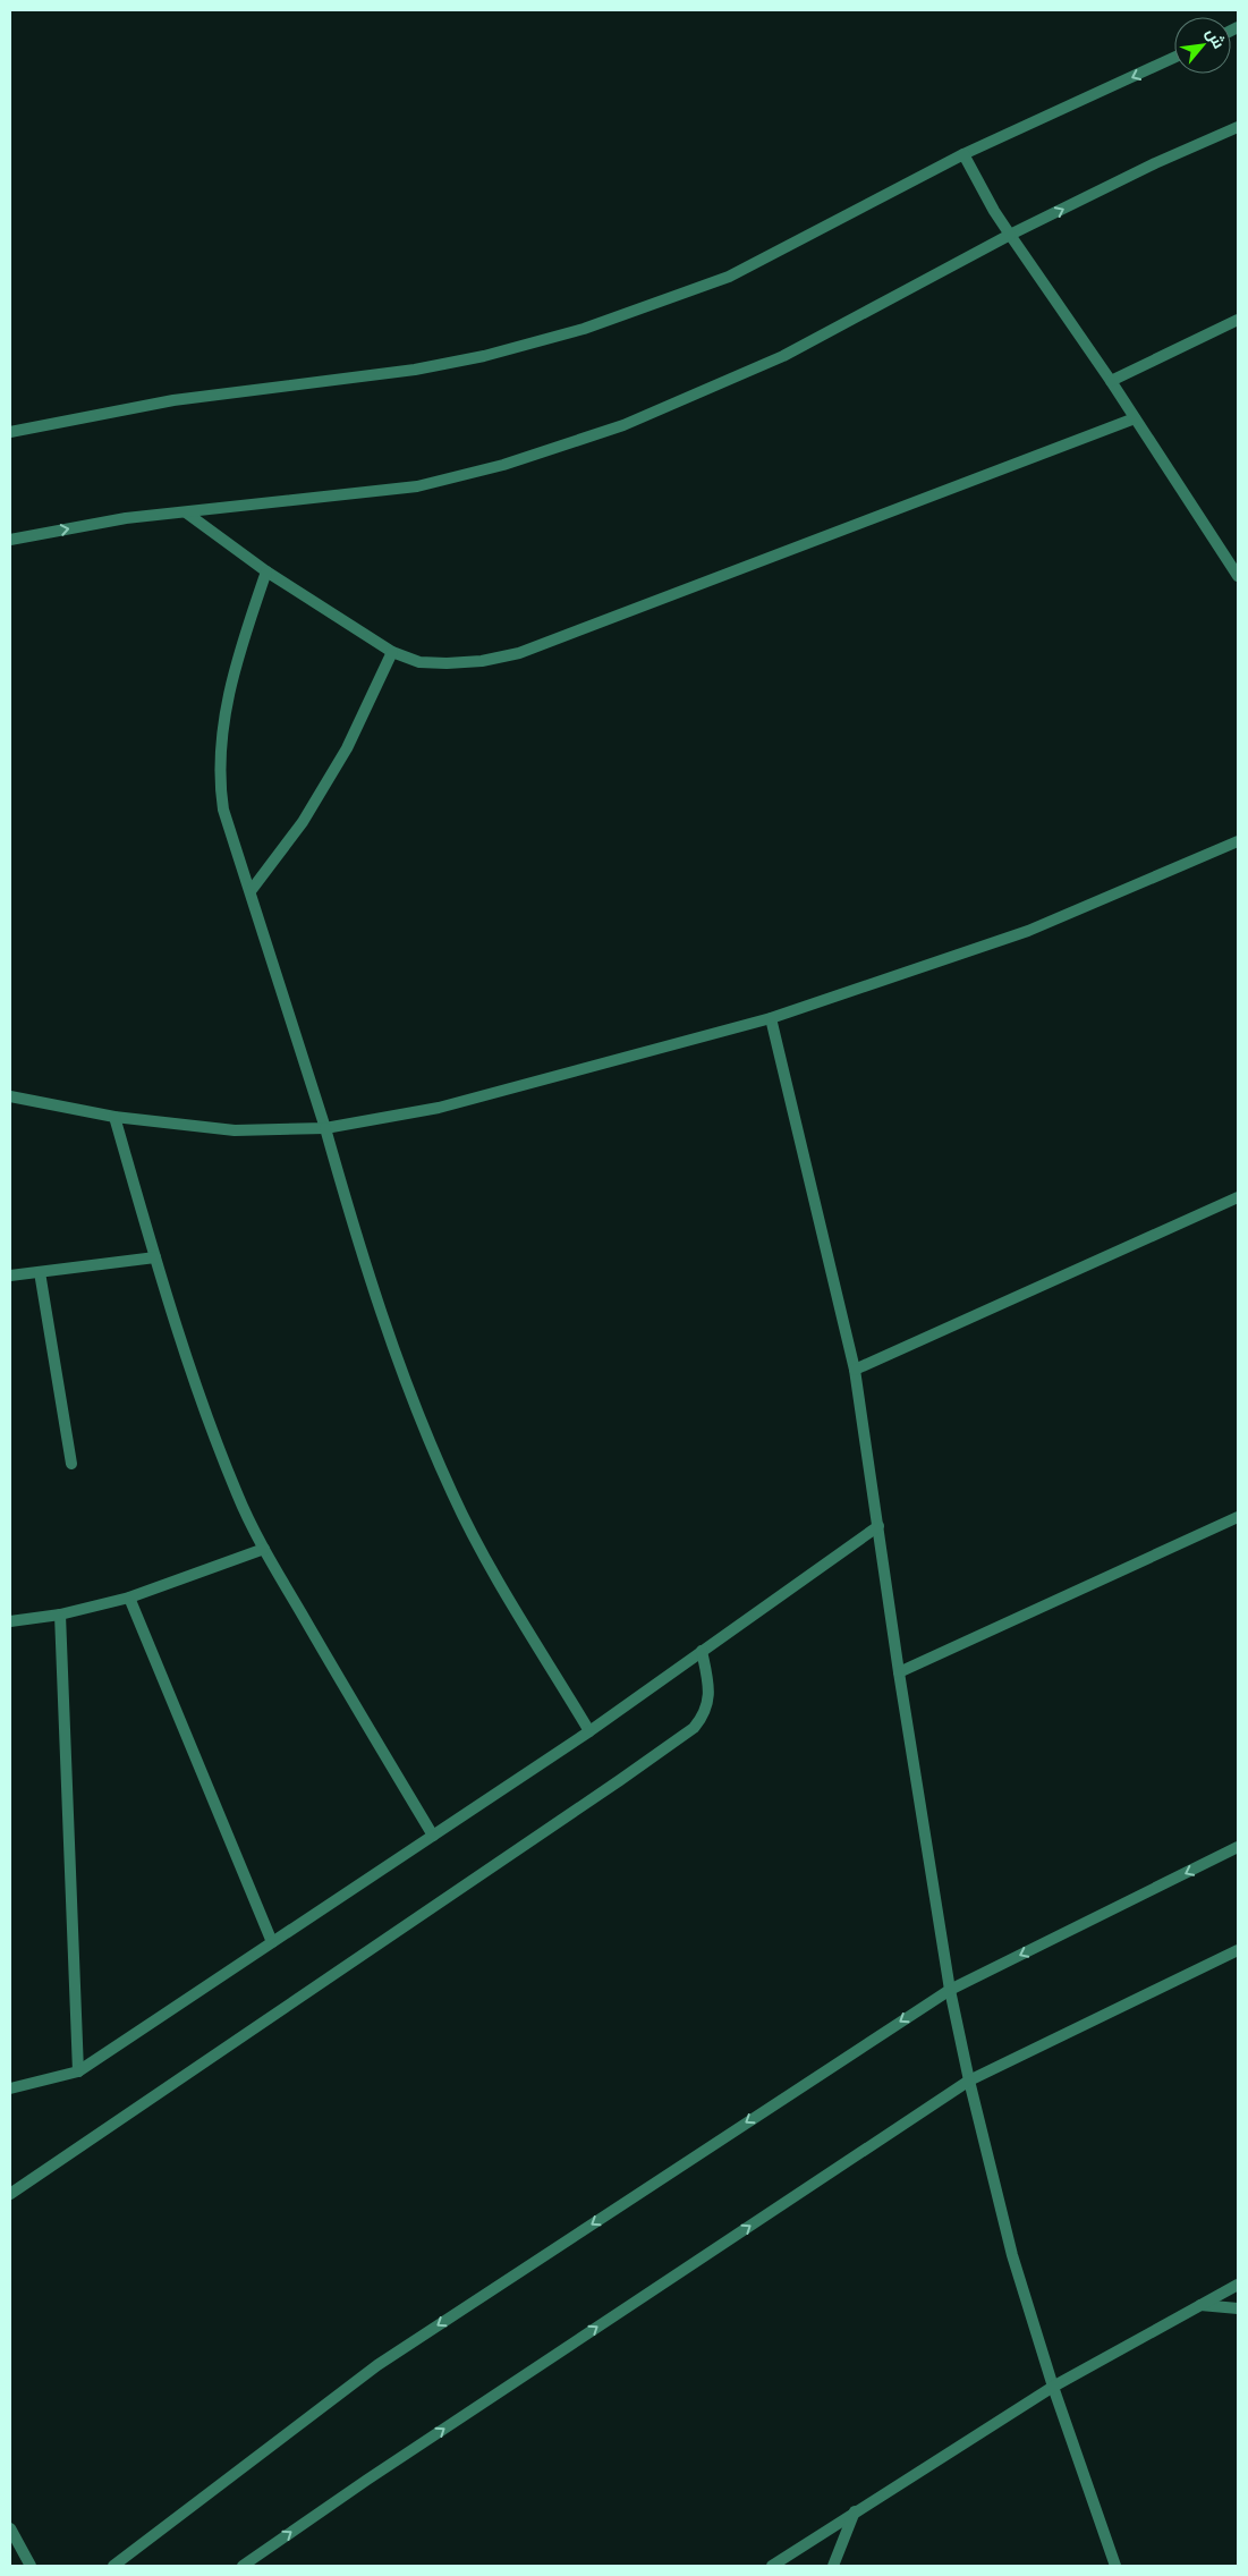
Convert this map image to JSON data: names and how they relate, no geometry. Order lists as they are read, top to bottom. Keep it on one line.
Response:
{"north":"top right"}
